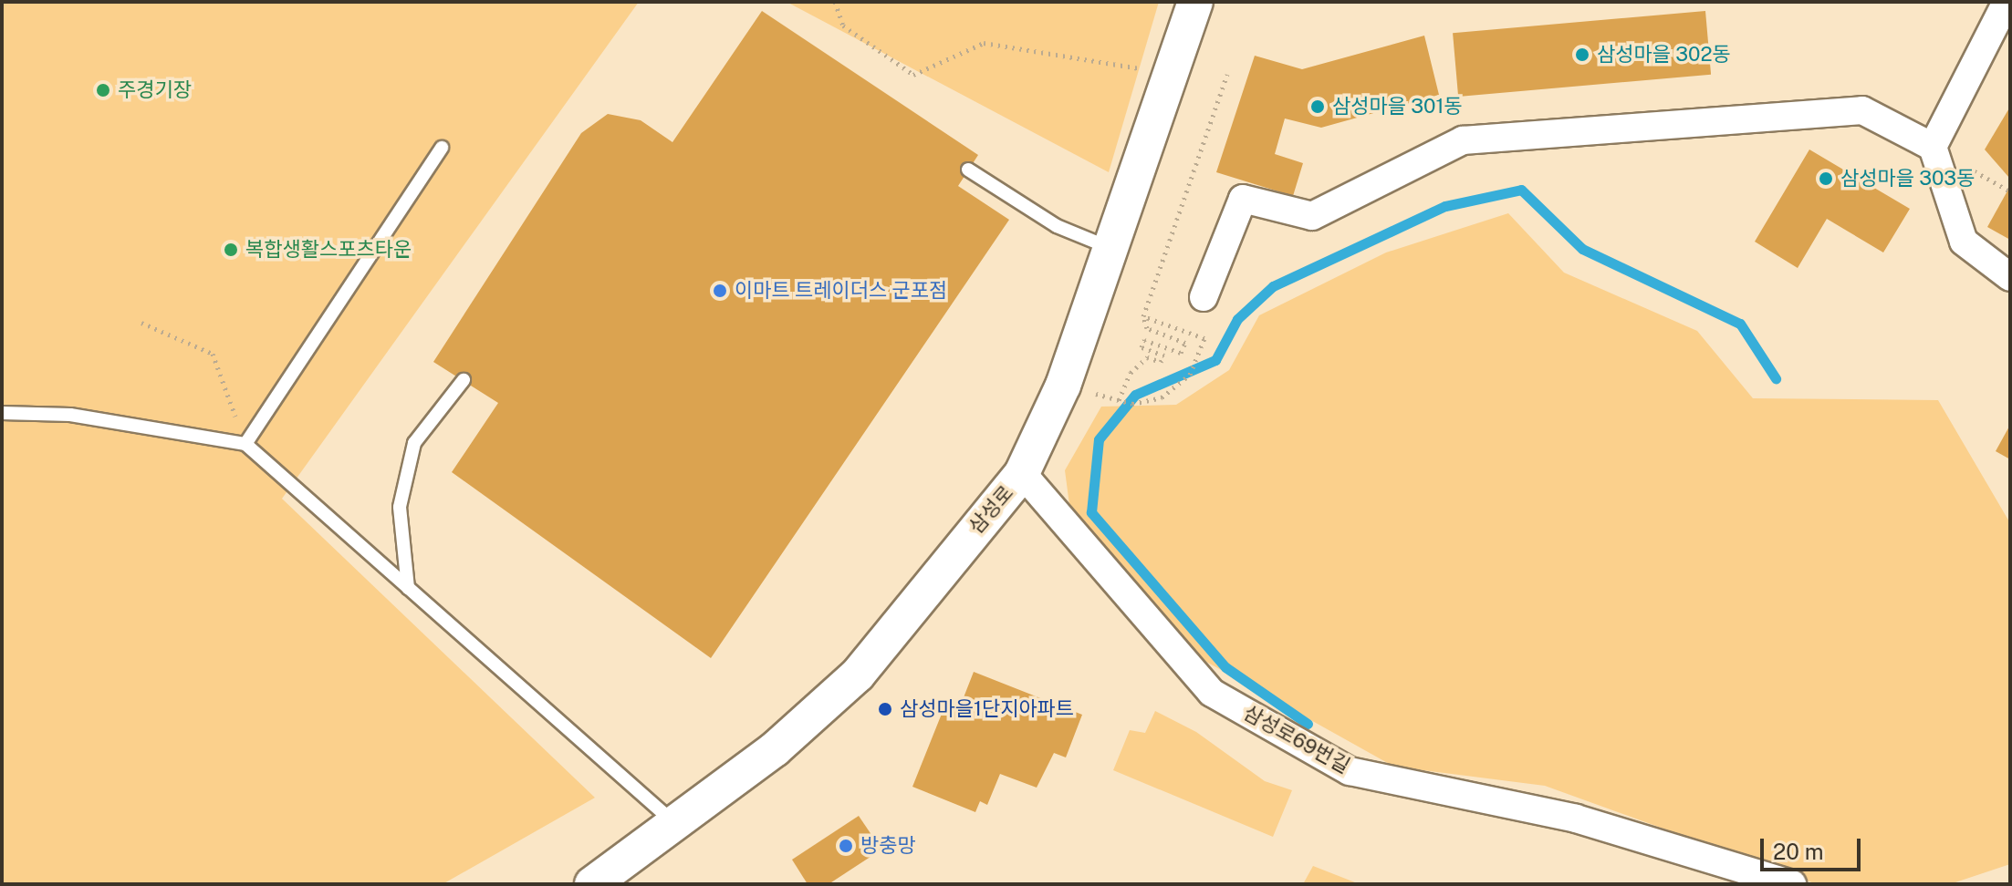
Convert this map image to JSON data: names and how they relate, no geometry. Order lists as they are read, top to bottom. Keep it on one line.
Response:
{"streets":{"street":["삼성로","삼성로69번길"]},"crossings":[["삼성로","삼성로69번길"]],"places":["삼성마을 302동","주경기장","삼성마을 301동","삼성마을 303동","복합생활스포츠타운","이마트 트레이더스 군포점","삼성마을1단지아파트","방충망"],"scale_bar":"20 m"}
